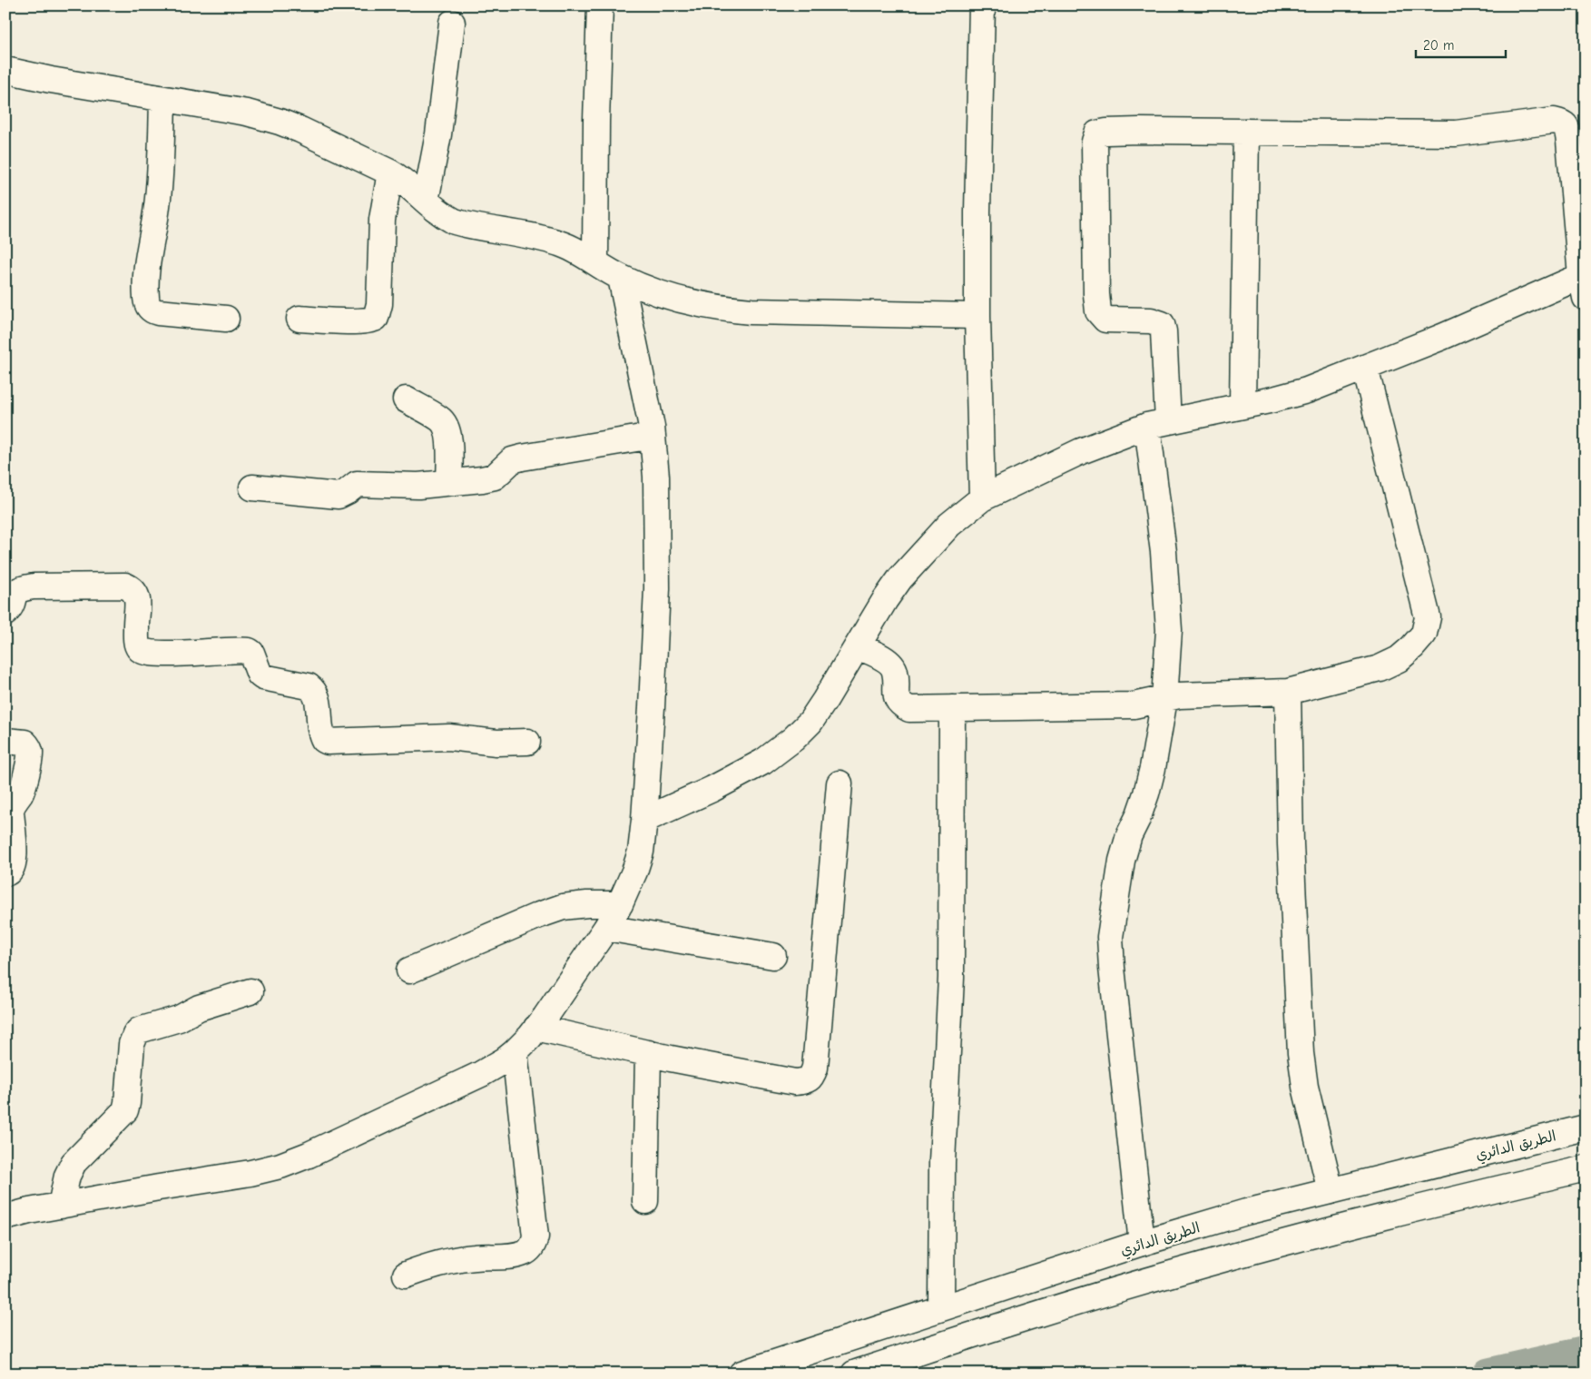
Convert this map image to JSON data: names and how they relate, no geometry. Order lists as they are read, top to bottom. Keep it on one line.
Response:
{"streets":{"main road":["الطريق الدائري"]},"scale_bar":"20 m"}
